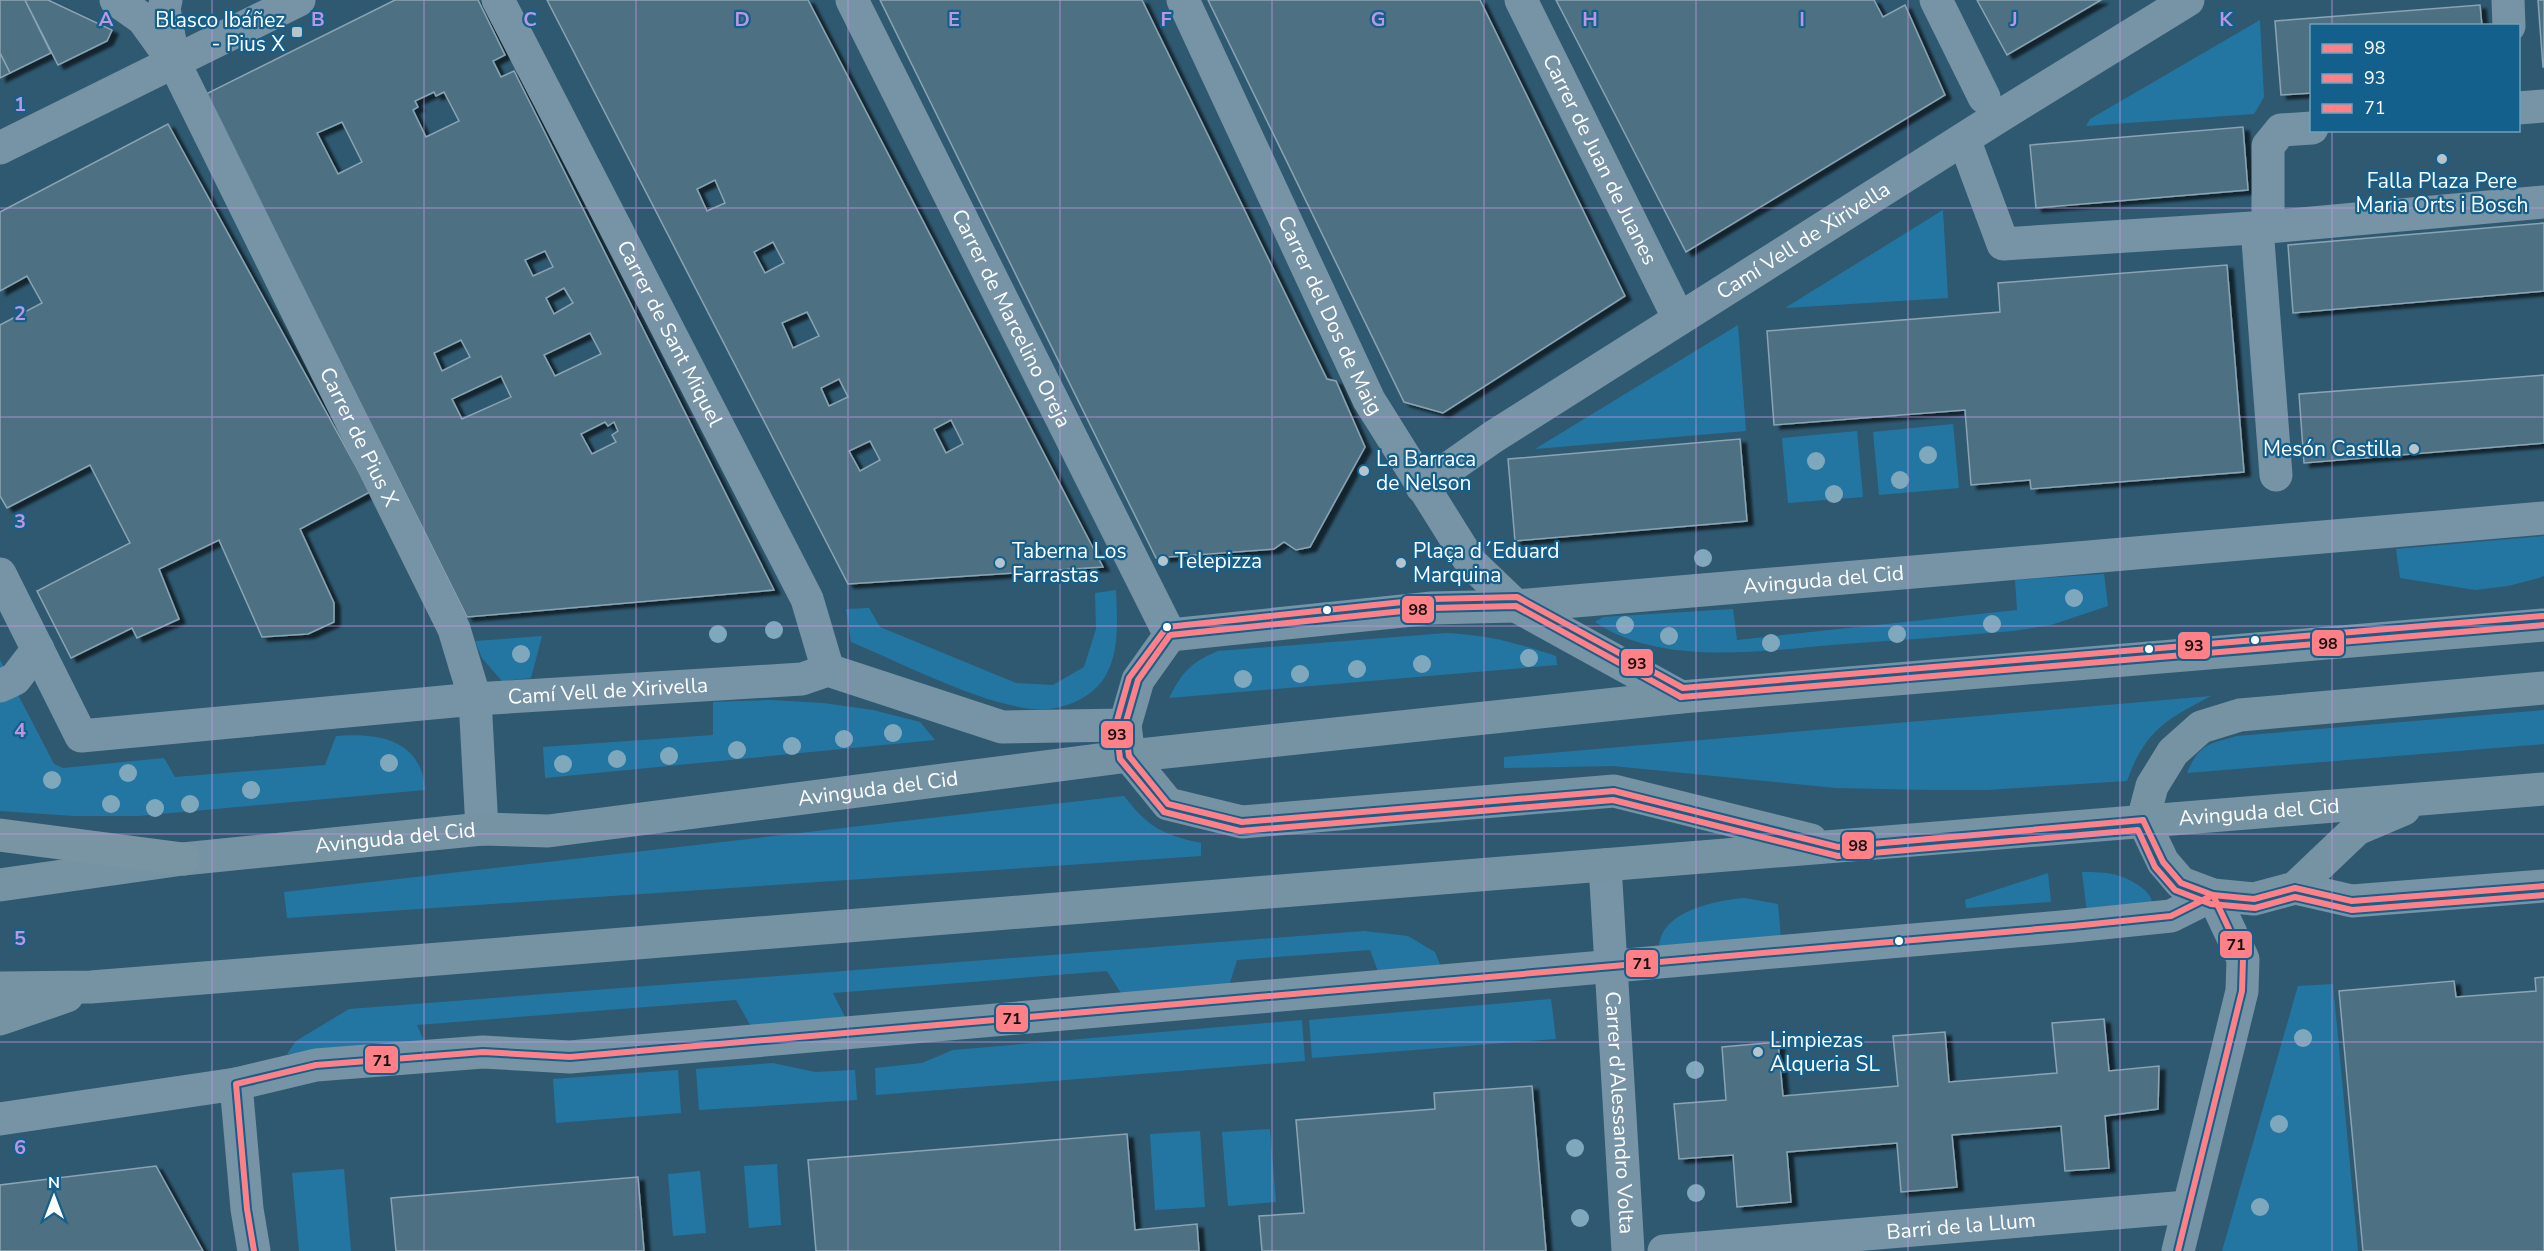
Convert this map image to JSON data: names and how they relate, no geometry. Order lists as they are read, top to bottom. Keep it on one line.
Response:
{"streets":{"main road":["Avinguda del Cid"],"street":["Carrer de Juan de Juanes","Camí Vell de Xirivella","Carrer del Dos de Maig","Carrer de Marcelino Oreja","Carrer de Sant Miquel","Carrer de Pius X","Carrer d'Alessandro Volta","Barri de la Llum"]},"crossings":[["Carrer de Juan de Juanes","Camí Vell de Xirivella"],["Camí Vell de Xirivella","Carrer del Dos de Maig"],["Camí Vell de Xirivella","Carrer de Sant Miquel"],["Camí Vell de Xirivella","Carrer de Pius X"],["Carrer del Dos de Maig","Avinguda del Cid"],["Carrer de Marcelino Oreja","Avinguda del Cid"],["Carrer de Pius X","Avinguda del Cid"],["Avinguda del Cid","Carrer d'Alessandro Volta"]],"places":{"transit":["Blasco Ibáñez - Pius X"],"other":["Falla Plaza Pere Maria Orts i Bosch","Mesón Castilla","La Barraca de Nelson","Telepizza","Taberna Los Farrastas","Plaça d´Eduard Marquina","Limpiezas Alqueria SL"]},"lines":["transit line 93","transit line 98","transit line 71"],"legend":["98","93","71"],"north":"top","grid":{"columns":["A","B","C","D","E","F","G","H","I","J","K"],"rows":["1","2","3","4","5","6"]}}
